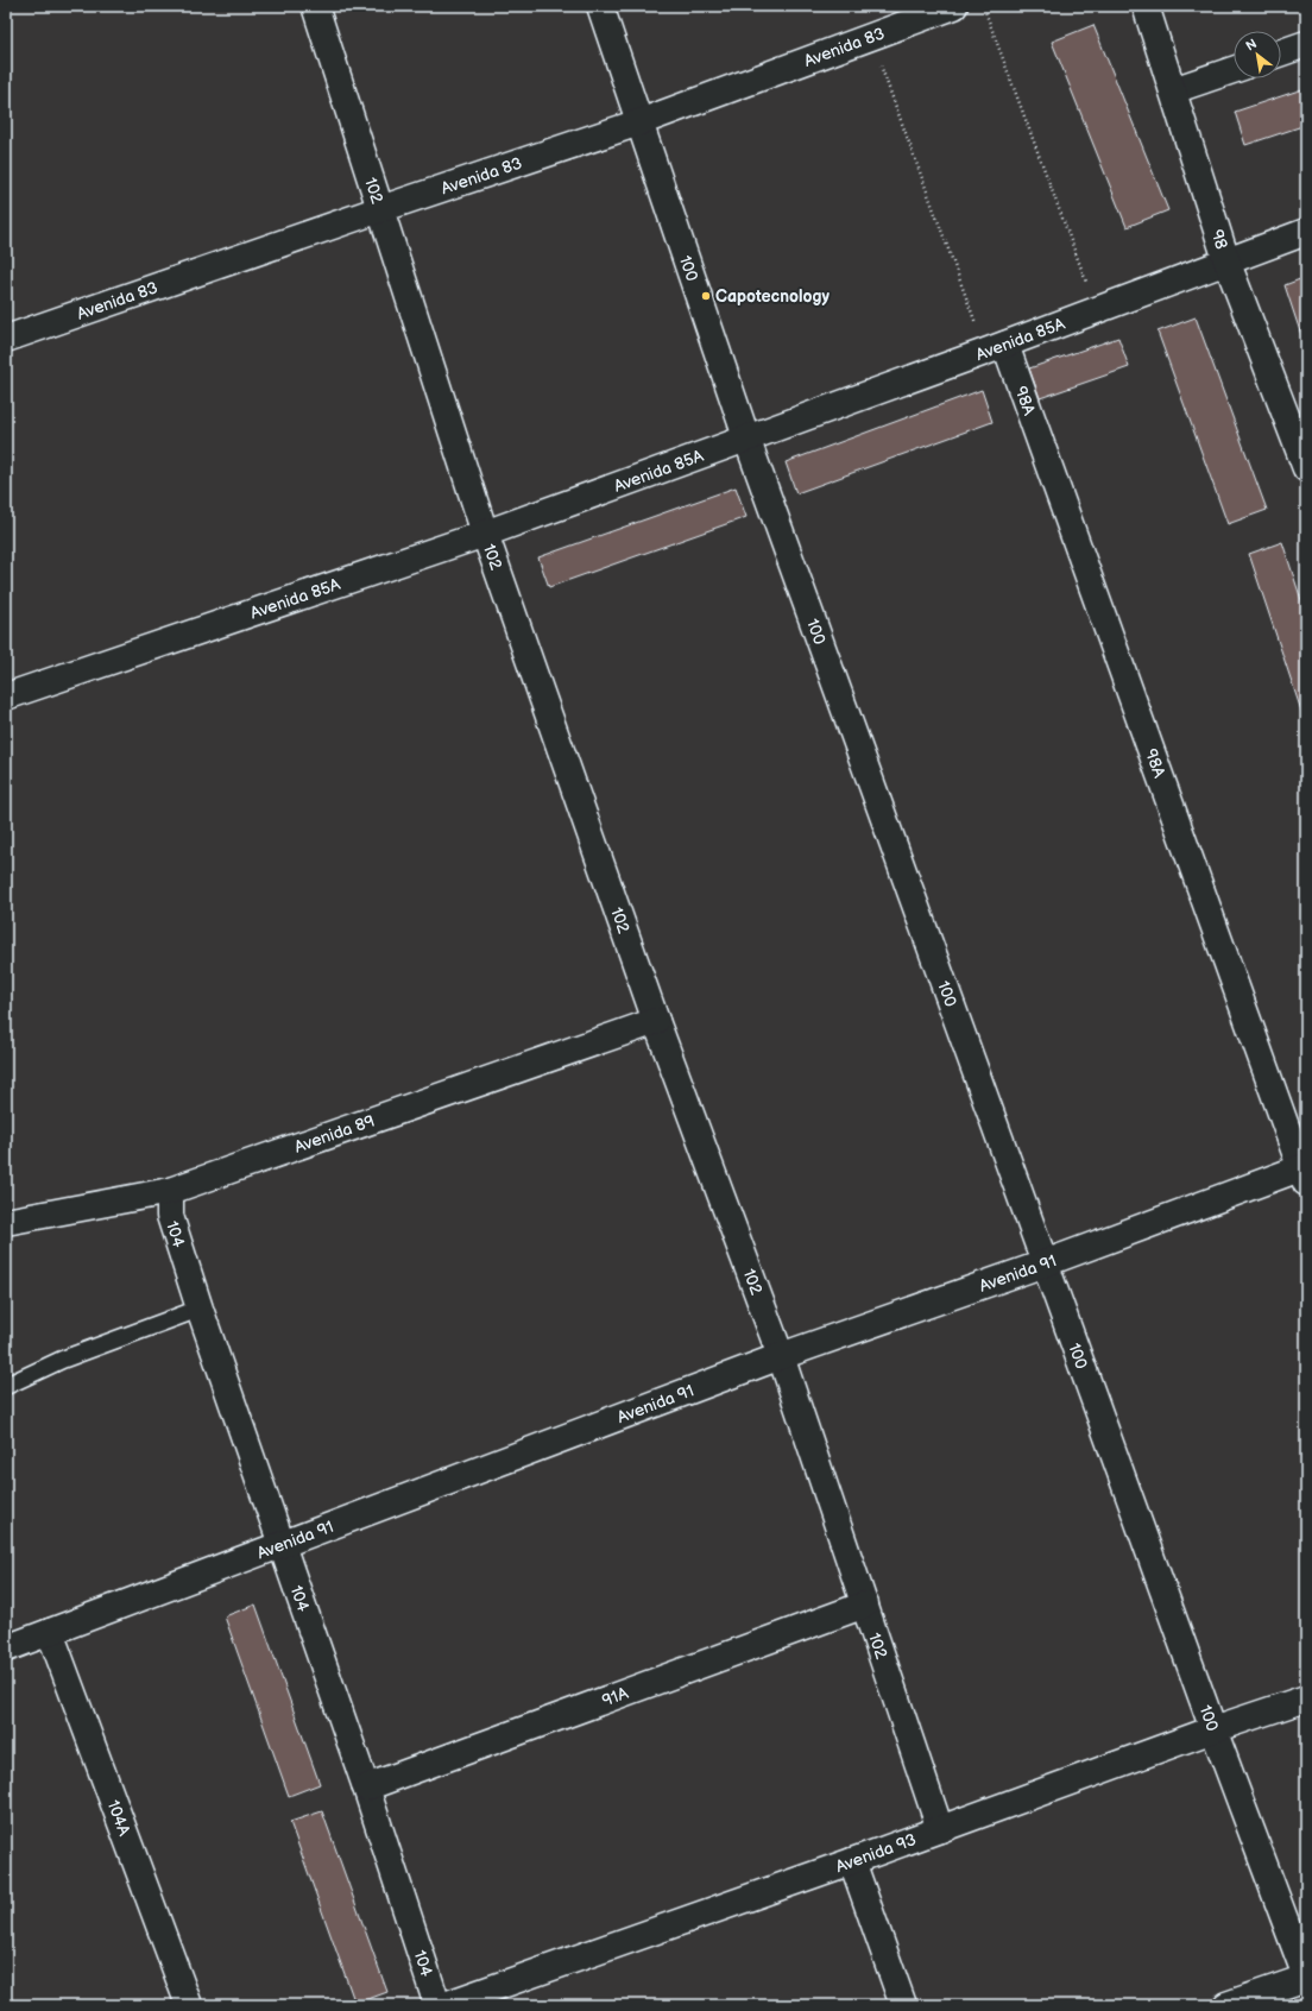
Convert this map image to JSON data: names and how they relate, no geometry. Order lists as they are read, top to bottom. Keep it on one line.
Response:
{"streets":{"street":["Avenida 83","102","98","100","Avenida 85A","98A","Avenida 89","104","Avenida 91","91A","104A","Avenida 93"]},"crossings":[["Avenida 83","102"],["Avenida 83","100"],["102","Avenida 85A"],["102","Avenida 89"],["102","Avenida 91"],["102","91A"],["102","Avenida 93"],["98","Avenida 85A"],["100","Avenida 85A"],["100","Avenida 91"],["100","Avenida 93"],["Avenida 85A","98A"],["98A","Avenida 91"],["Avenida 89","104"],["104","Avenida 91"],["104","91A"],["Avenida 91","104A"]],"places":["Capotecnology"],"north":"top left"}
